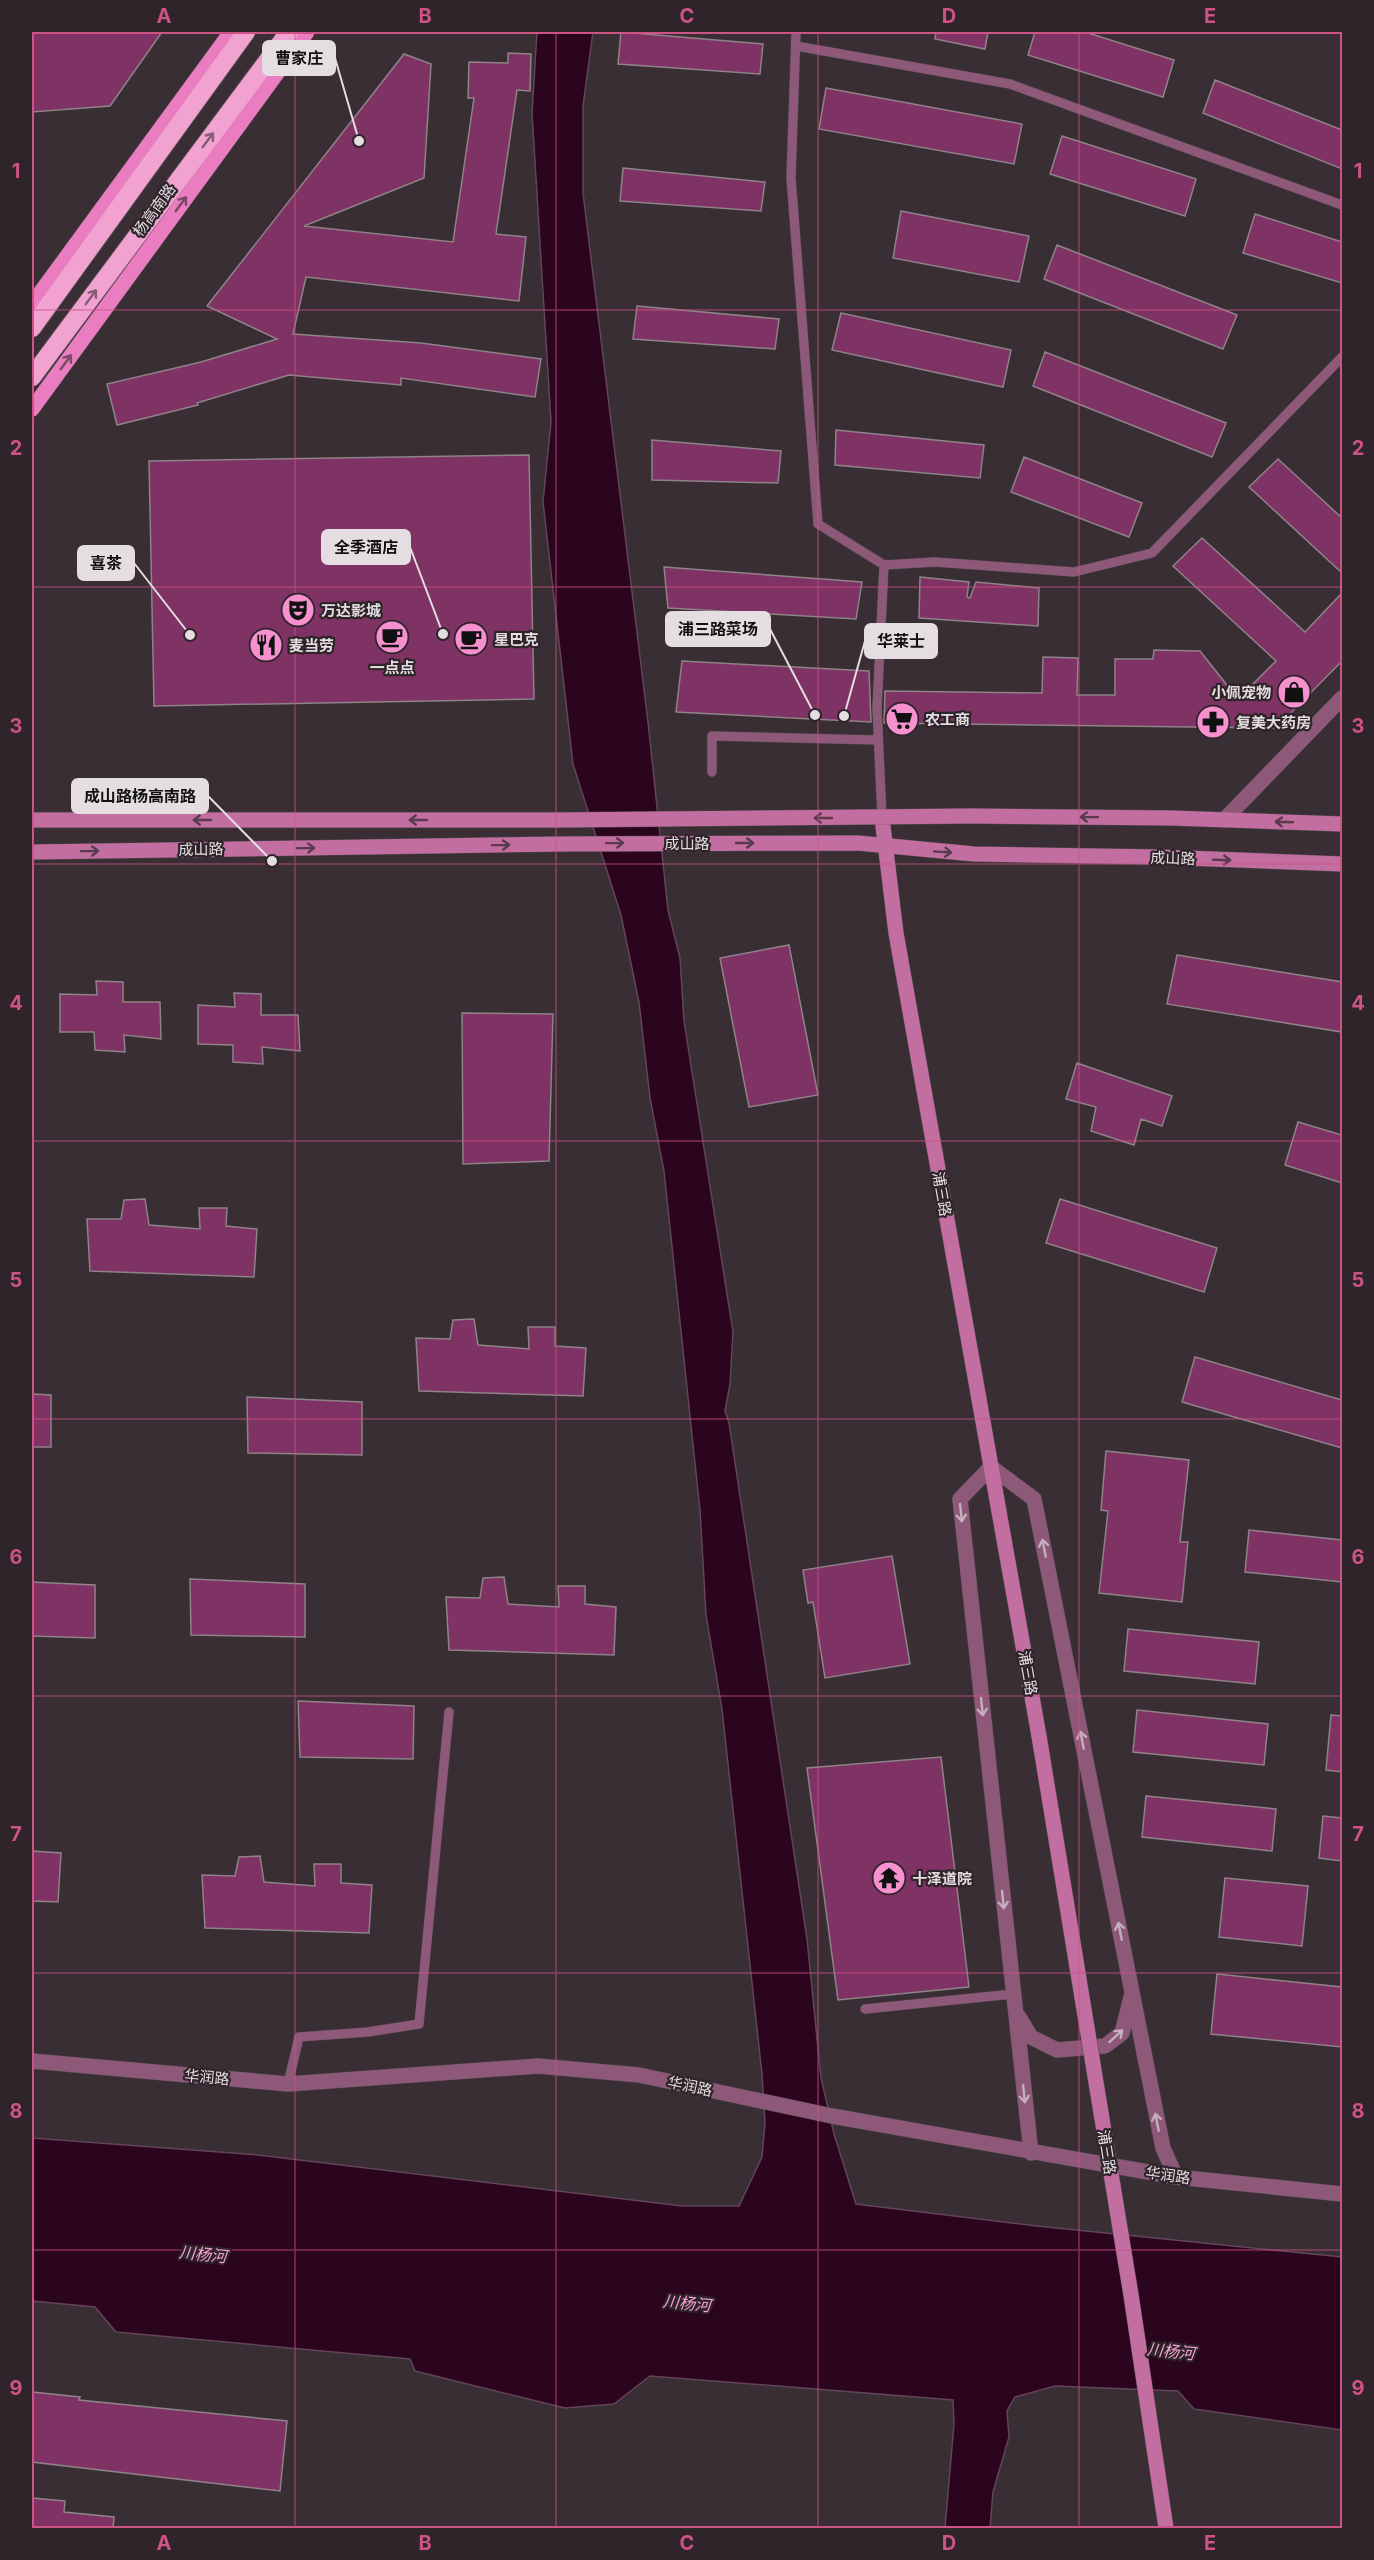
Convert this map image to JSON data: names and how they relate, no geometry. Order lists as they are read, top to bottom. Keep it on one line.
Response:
{"streets":{"highway":["杨高南路"],"main road":["成山路","浦三路"],"street":["华润路"]},"crossings":[["成山路","浦三路"]],"water":["川杨河"],"places":{"other":["曹家庄","全季酒店","喜茶","浦三路菜场","华莱士","成山路杨高南路"],"theatre":["万达影城"],"cafe":["一点点","星巴克"],"restaurant":["麦当劳"],"shop":["小佩宠物"],"supermarket":["农工商"],"pharmacy":["复美大药房"],"temple":["十泽道院"]},"grid":{"columns":["A","B","C","D","E"],"rows":["1","2","3","4","5","6","7","8","9"]}}
